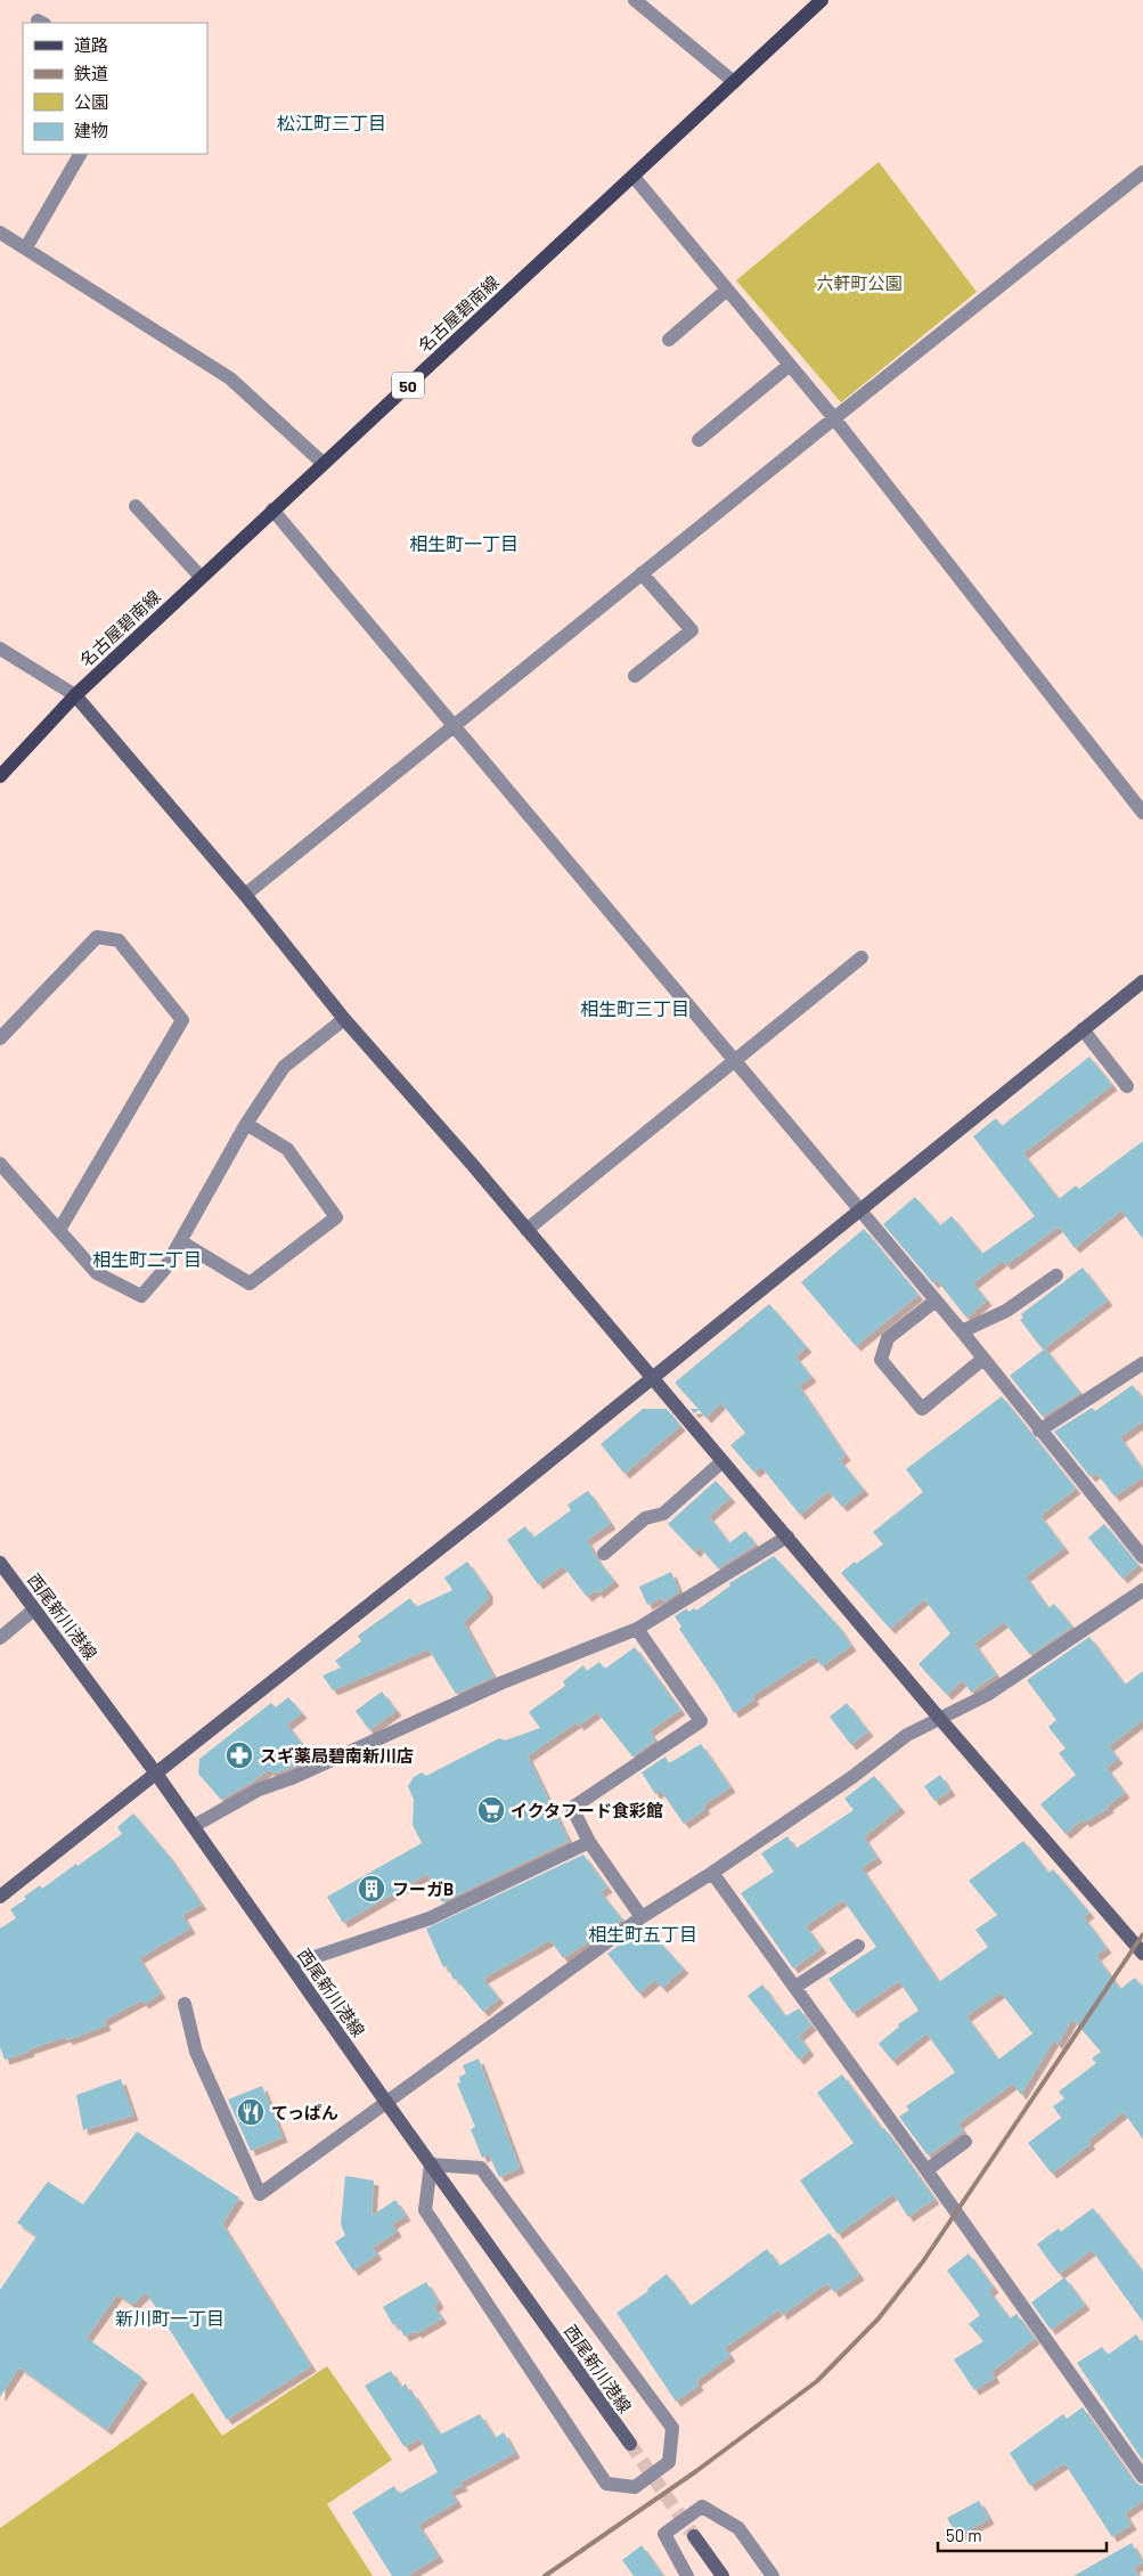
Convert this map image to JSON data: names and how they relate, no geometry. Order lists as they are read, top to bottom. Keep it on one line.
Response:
{"streets":{"main road":["名古屋碧南線","50"],"street":["西尾新川港線"]},"districts":["松江町三丁目","相生町一丁目","相生町三丁目","相生町二丁目","相生町五丁目","新川町一丁目"],"parks":["六軒町公園"],"places":{"pharmacy":["スギ薬局碧南新川店"],"supermarket":["イクタフード食彩館"],"building":["フーガB"],"restaurant":["てっぱん"]},"legend":["道路","鉄道","公園","建物"],"scale_bar":"50 m"}
